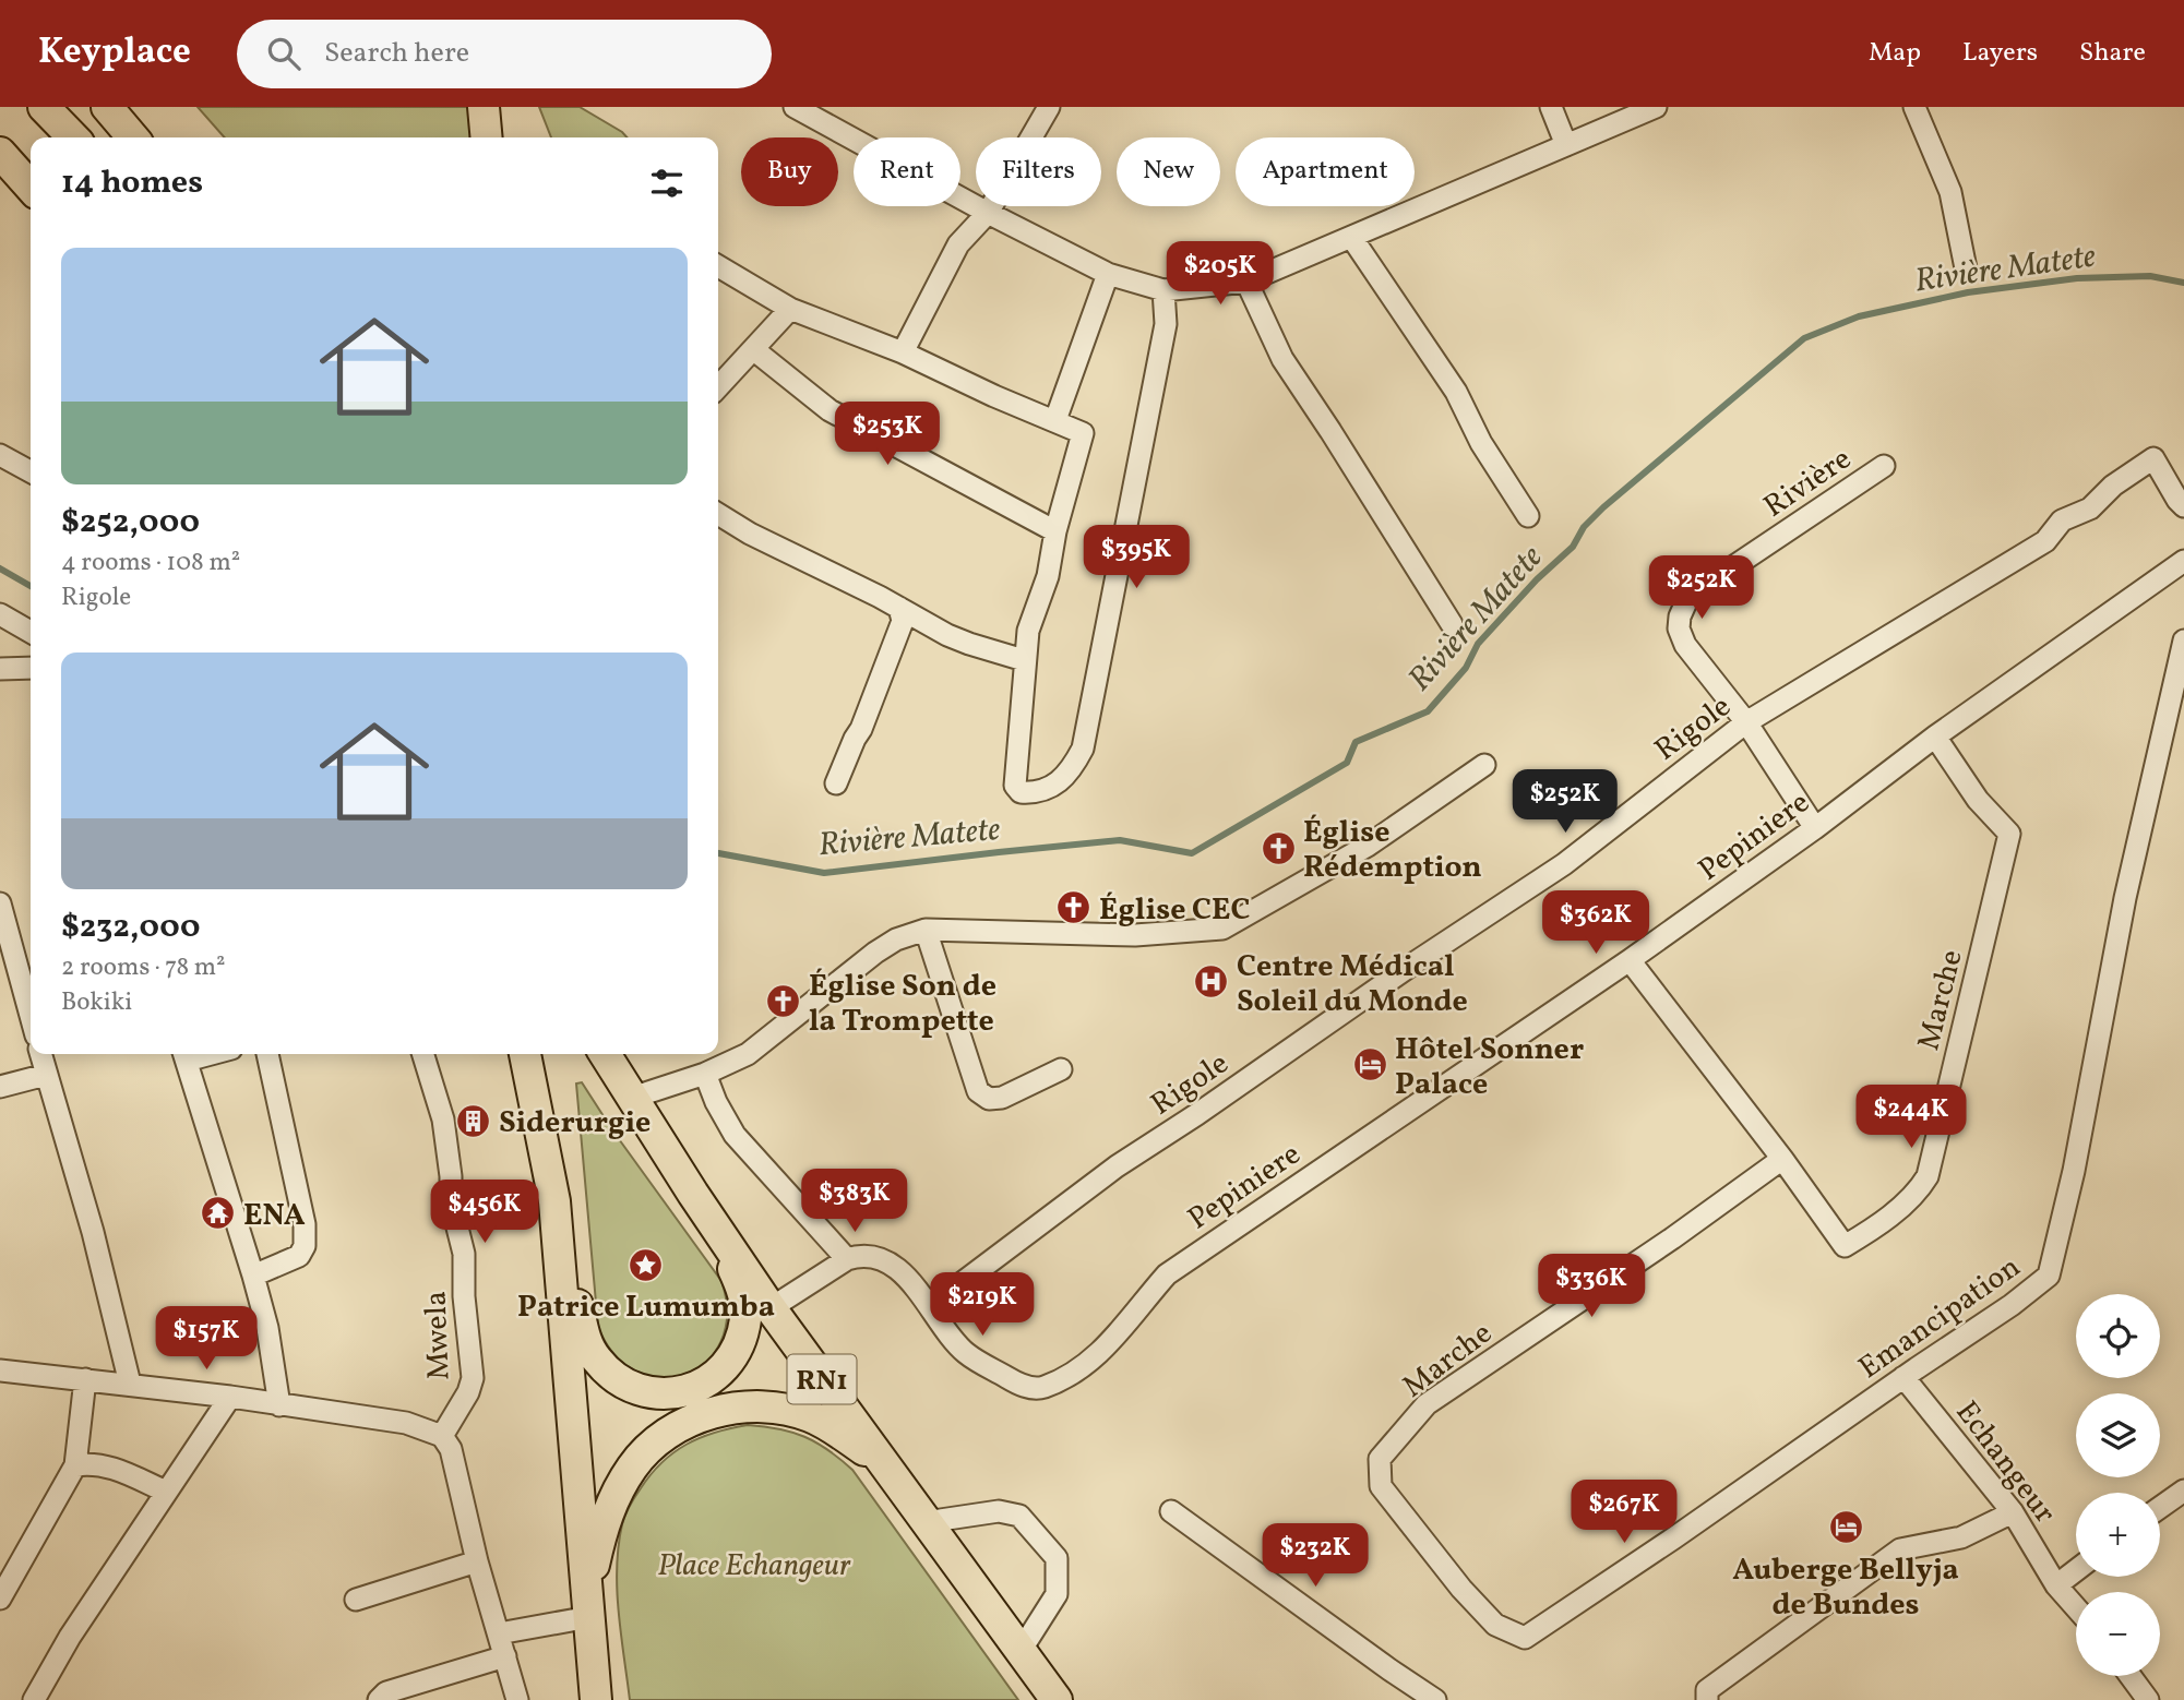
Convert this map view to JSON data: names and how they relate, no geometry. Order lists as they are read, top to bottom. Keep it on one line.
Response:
{"streets":{"highway":["RN1"],"street":["Rivière","Rigole","Pepiniere","Marche","Emancipation","Mwela","Echangeur"]},"crossings":[["Rivière","Rigole"],["Rivière","Pepiniere"],["Rigole","Pepiniere"],["Pepiniere","Marche"],["Marche","Emancipation"],["Emancipation","Echangeur"]],"water":["Rivière Matete"],"parks":["Place Echangeur"],"places":{"church":["Église Rédemption","Église CEC","Église Son de la Trompette"],"hospital":["Centre Médical Soleil du Monde"],"hotel":["Hôtel Sonner Palace","Auberge Bellyja de Bundes"],"building":["Siderurgie"],"temple":["ENA"],"place":["Patrice Lumumba"]},"page":{"header":"Keyplace","search":"Search here","nav":["Map","Layers","Share"],"chip":["Buy","Rent","Filters","New","Apartment"],"heading":"14 homes","list":[{"name":"$252,000","note":"4 rooms · 108 m² · Rigole"},{"name":"$232,000","note":"2 rooms · 78 m² · Bokiki"}],"price":["$205K","$253K","$395K","$252K","$252K","$362K","$244K","$383K","$456K","$336K","$219K","$157K","$267K","$232K"],"map_buttons":["+","−"]}}
